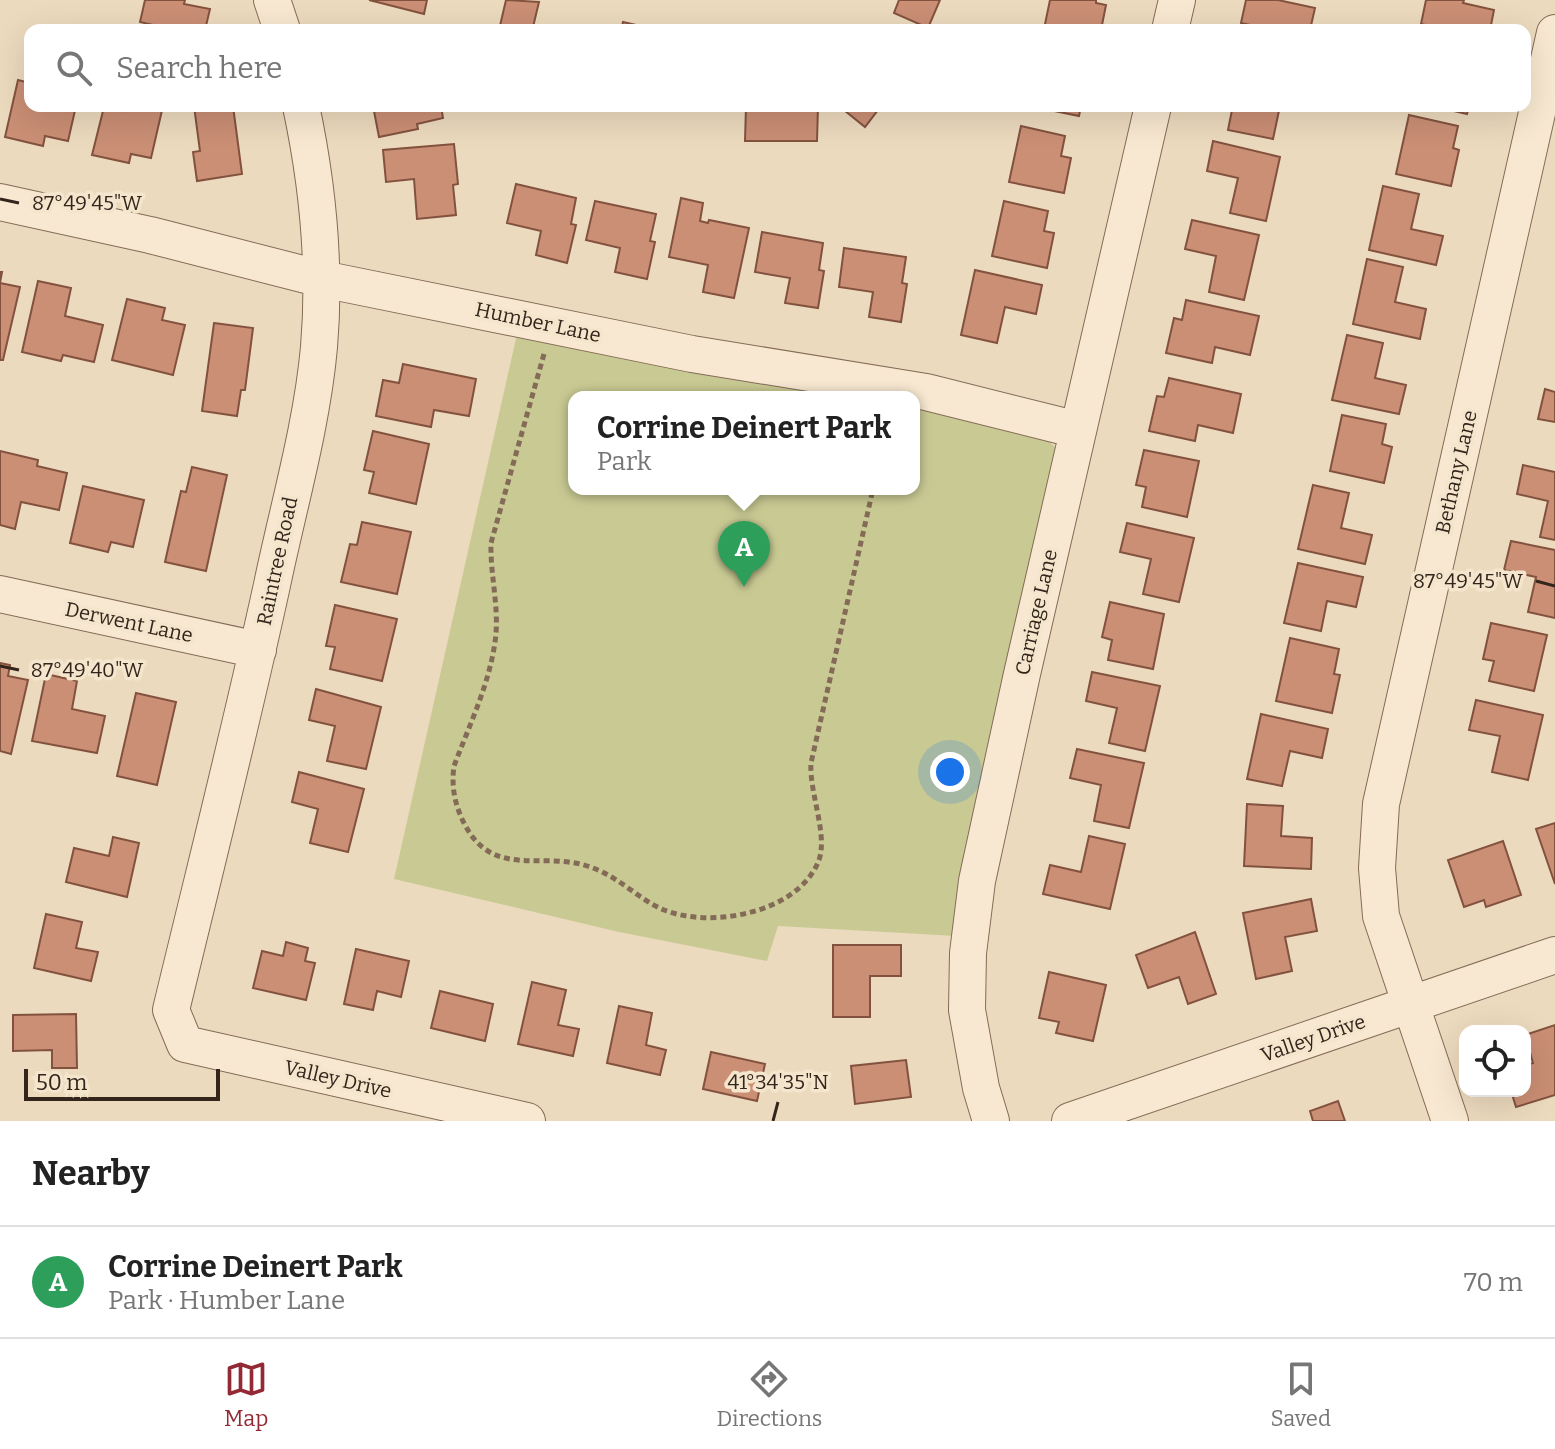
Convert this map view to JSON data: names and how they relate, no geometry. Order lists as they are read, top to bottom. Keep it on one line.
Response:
{"streets":{"street":["Humber Lane","Bethany Lane","Raintree Road","Carriage Lane","Derwent Lane","Valley Drive"]},"crossings":[["Humber Lane","Raintree Road"],["Humber Lane","Carriage Lane"],["Bethany Lane","Valley Drive"],["Raintree Road","Derwent Lane"],["Raintree Road","Valley Drive"]],"scale_bar":"50 m","page":{"search":"Search here","popup":["Corrine Deinert Park","Park"],"pins":"A","scale":"50 m","heading":"Nearby","list":[{"mark":"A","name":"Corrine Deinert Park","note":"Park · Humber Lane","value":"70 m"}],"nav":["Map","Directions","Saved"]},"coordinates":["87°49'45\"W","87°49'40\"W","41°34'35\"N"]}
